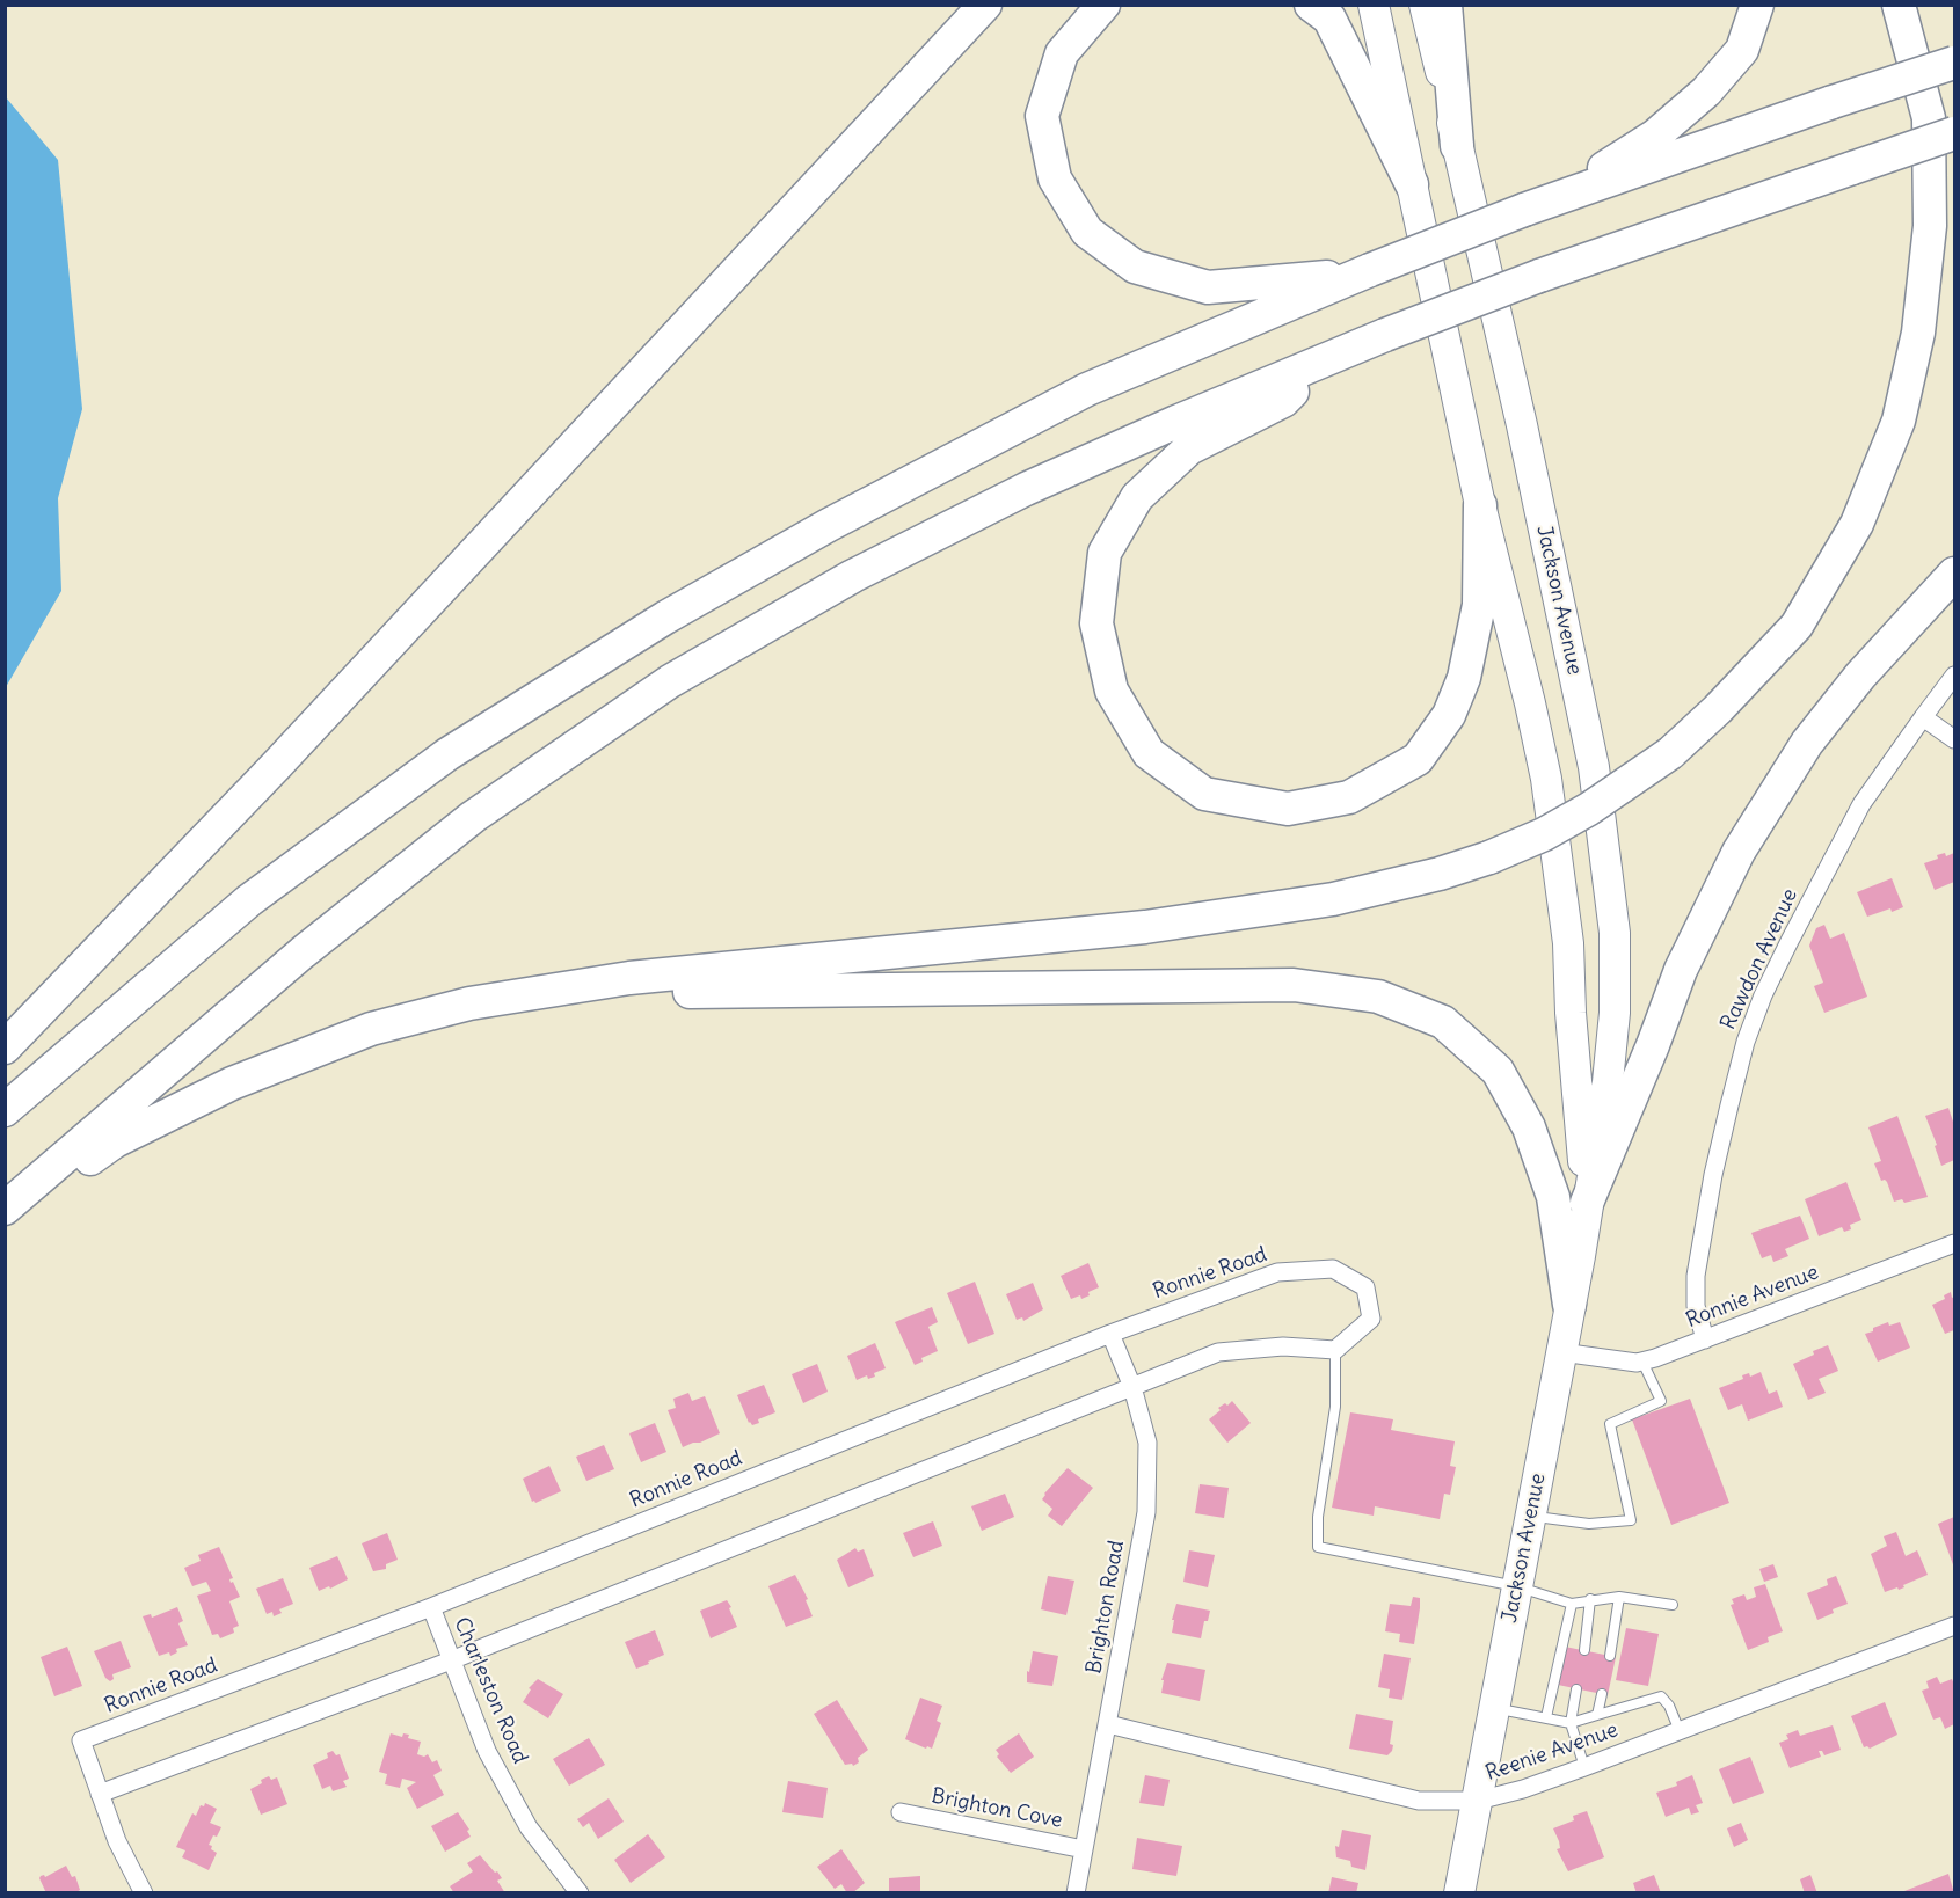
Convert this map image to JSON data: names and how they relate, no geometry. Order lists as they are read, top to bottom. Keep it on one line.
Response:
{"streets":{"main road":["Jackson Avenue"],"street":["Rawdon Avenue","Ronnie Road","Ronnie Avenue","Brighton Road","Charleston Road","Reenie Avenue","Brighton Cove"]},"crossings":[["Jackson Avenue","Ronnie Avenue"],["Jackson Avenue","Reenie Avenue"],["Rawdon Avenue","Ronnie Avenue"],["Ronnie Road","Brighton Road"],["Ronnie Road","Charleston Road"],["Brighton Road","Reenie Avenue"],["Brighton Road","Brighton Cove"]]}
